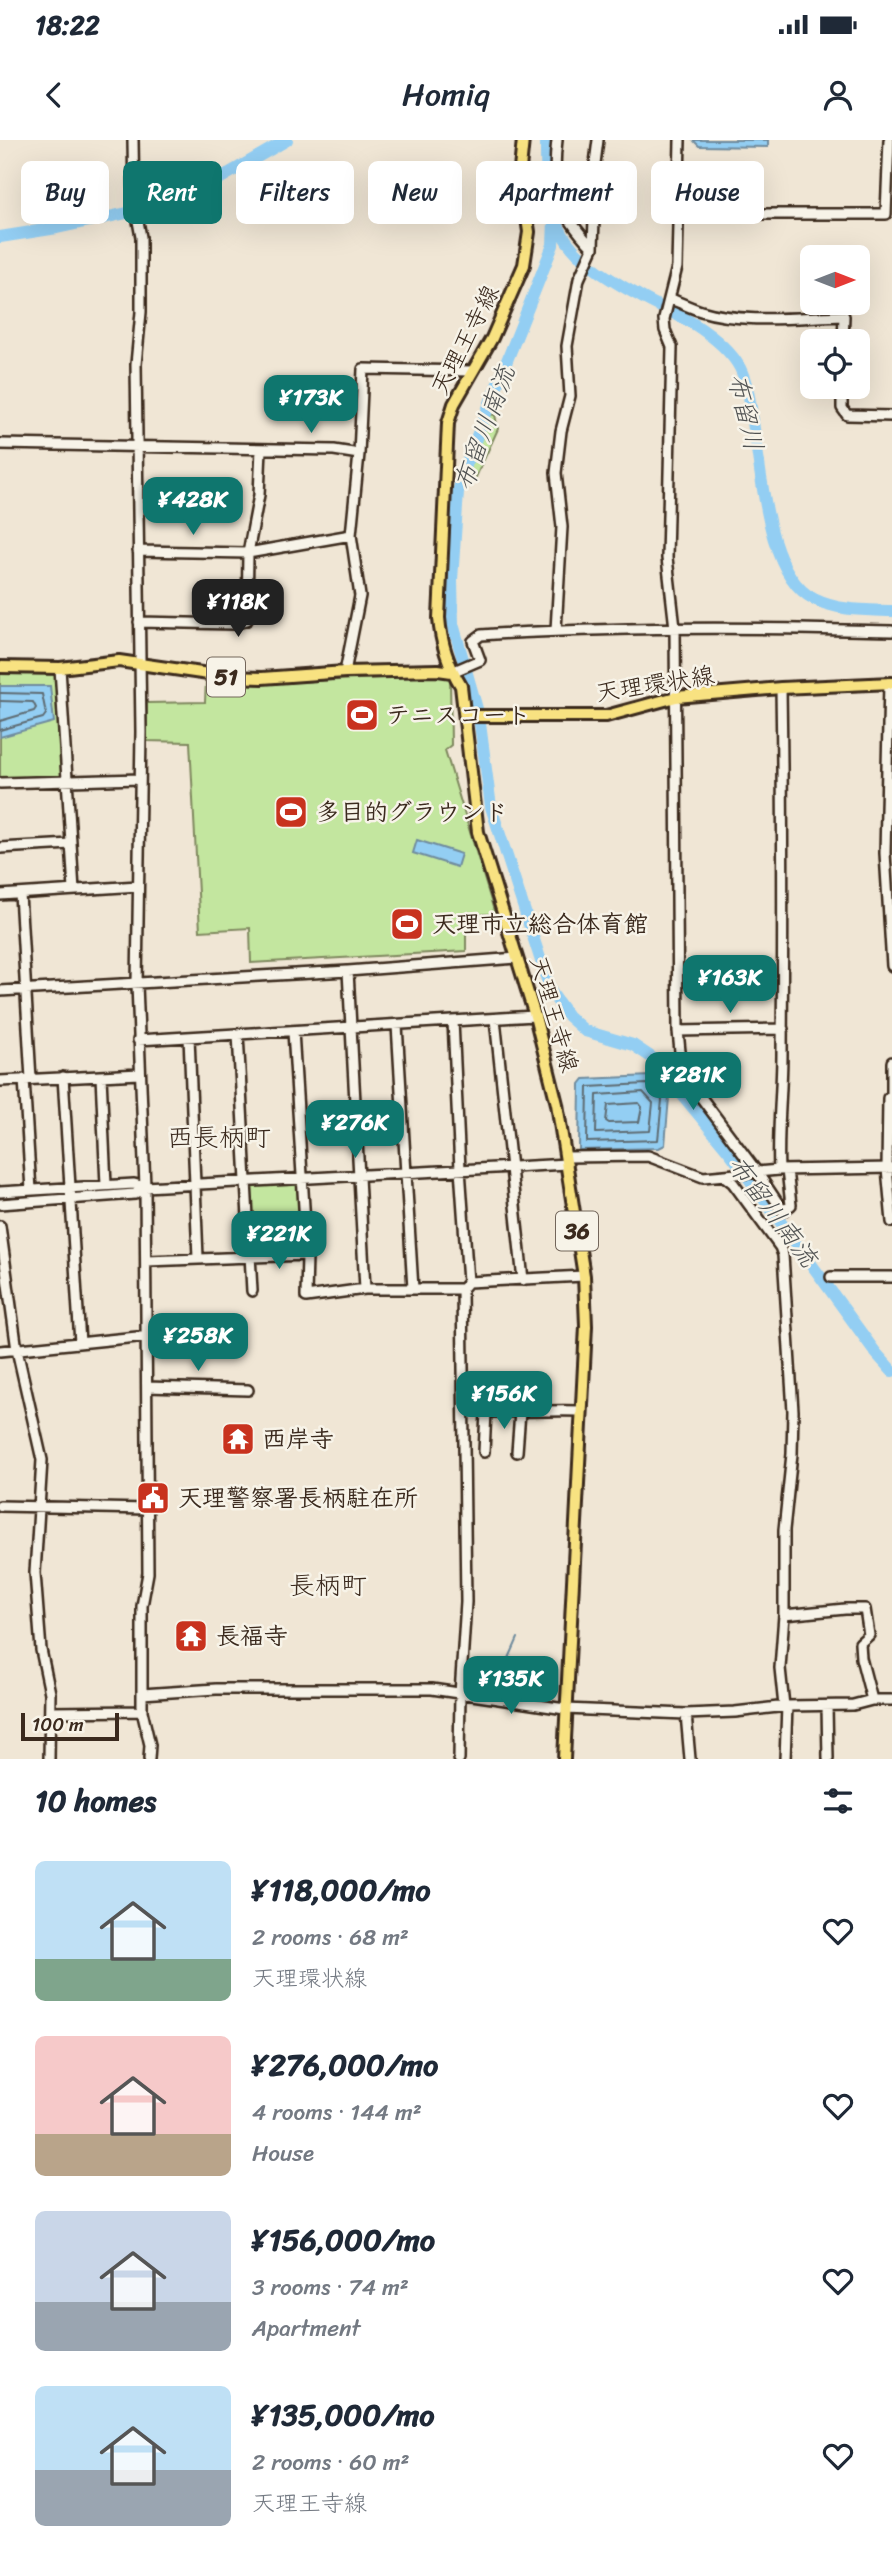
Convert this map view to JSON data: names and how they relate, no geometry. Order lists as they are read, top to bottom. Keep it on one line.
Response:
{"streets":{"main road":["天理王寺線","51","天理環状線","36"]},"crossings":[["天理王寺線","51"],["天理王寺線","天理環状線"]],"districts":["西長柄町","長柄町"],"water":["布留川","布留川南流"],"places":{"sports":["テニスコート","多目的グラウンド","天理市立総合体育館"],"temple":["西岸寺","長福寺"],"public building":["天理警察署長柄駐在所"]},"scale_bar":"100 m","north":"right","page":{"status":"18:22","header":"Homiq","chip":["Buy","Rent","Filters","New","Apartment","House"],"price":["¥173K","¥428K","¥118K","¥163K","¥281K","¥276K","¥221K","¥258K","¥156K","¥135K"],"scale":"100 m","heading":"10 homes","list":[{"name":"¥118,000/mo","note":"2 rooms · 68 m² · 天理環状線"},{"name":"¥276,000/mo","note":"4 rooms · 144 m² · House"},{"name":"¥156,000/mo","note":"3 rooms · 74 m² · Apartment"},{"name":"¥135,000/mo","note":"2 rooms · 60 m² · 天理王寺線"}]}}
